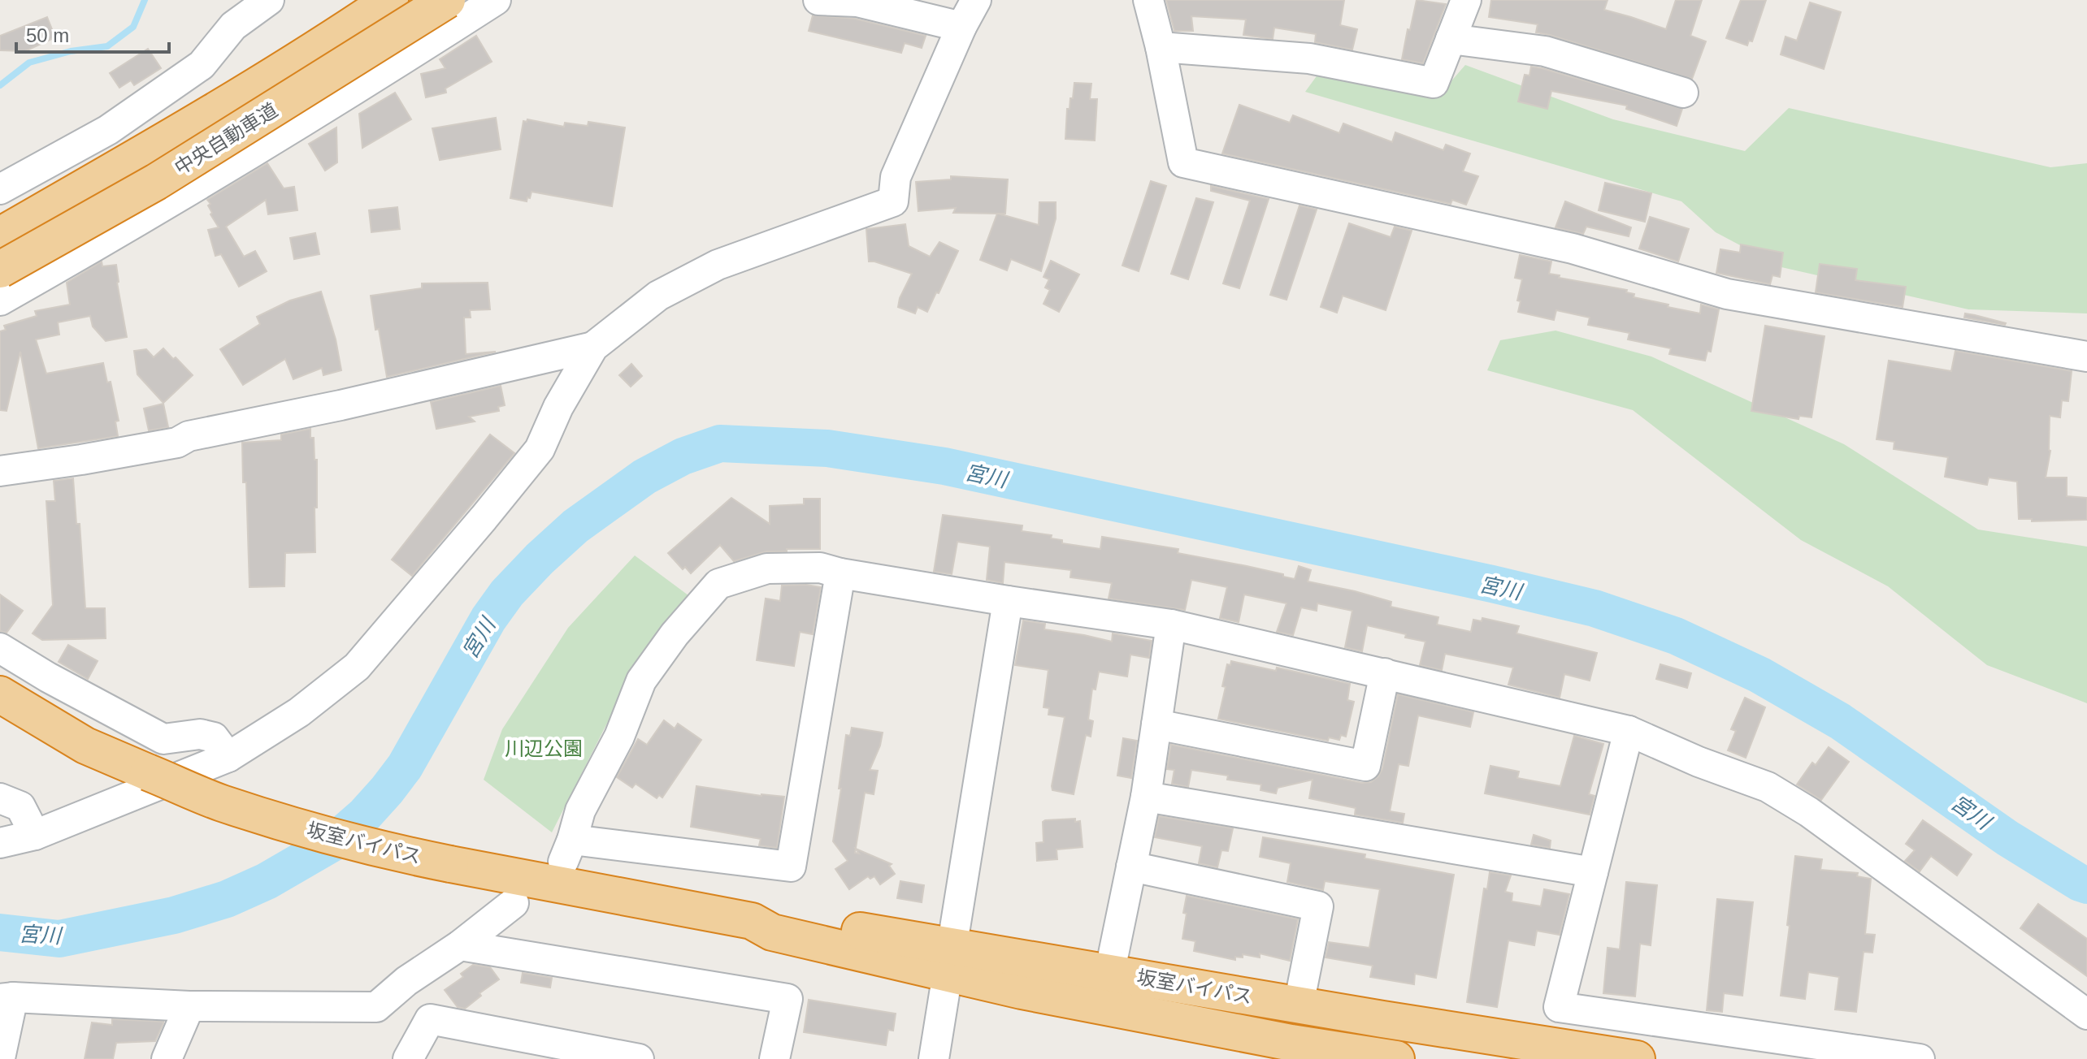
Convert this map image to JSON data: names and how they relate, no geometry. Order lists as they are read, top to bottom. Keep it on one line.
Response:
{"streets":{"highway":["中央自動車道","坂室バイパス"]},"water":["宮川"],"parks":["川辺公園"],"scale_bar":"50 m"}
